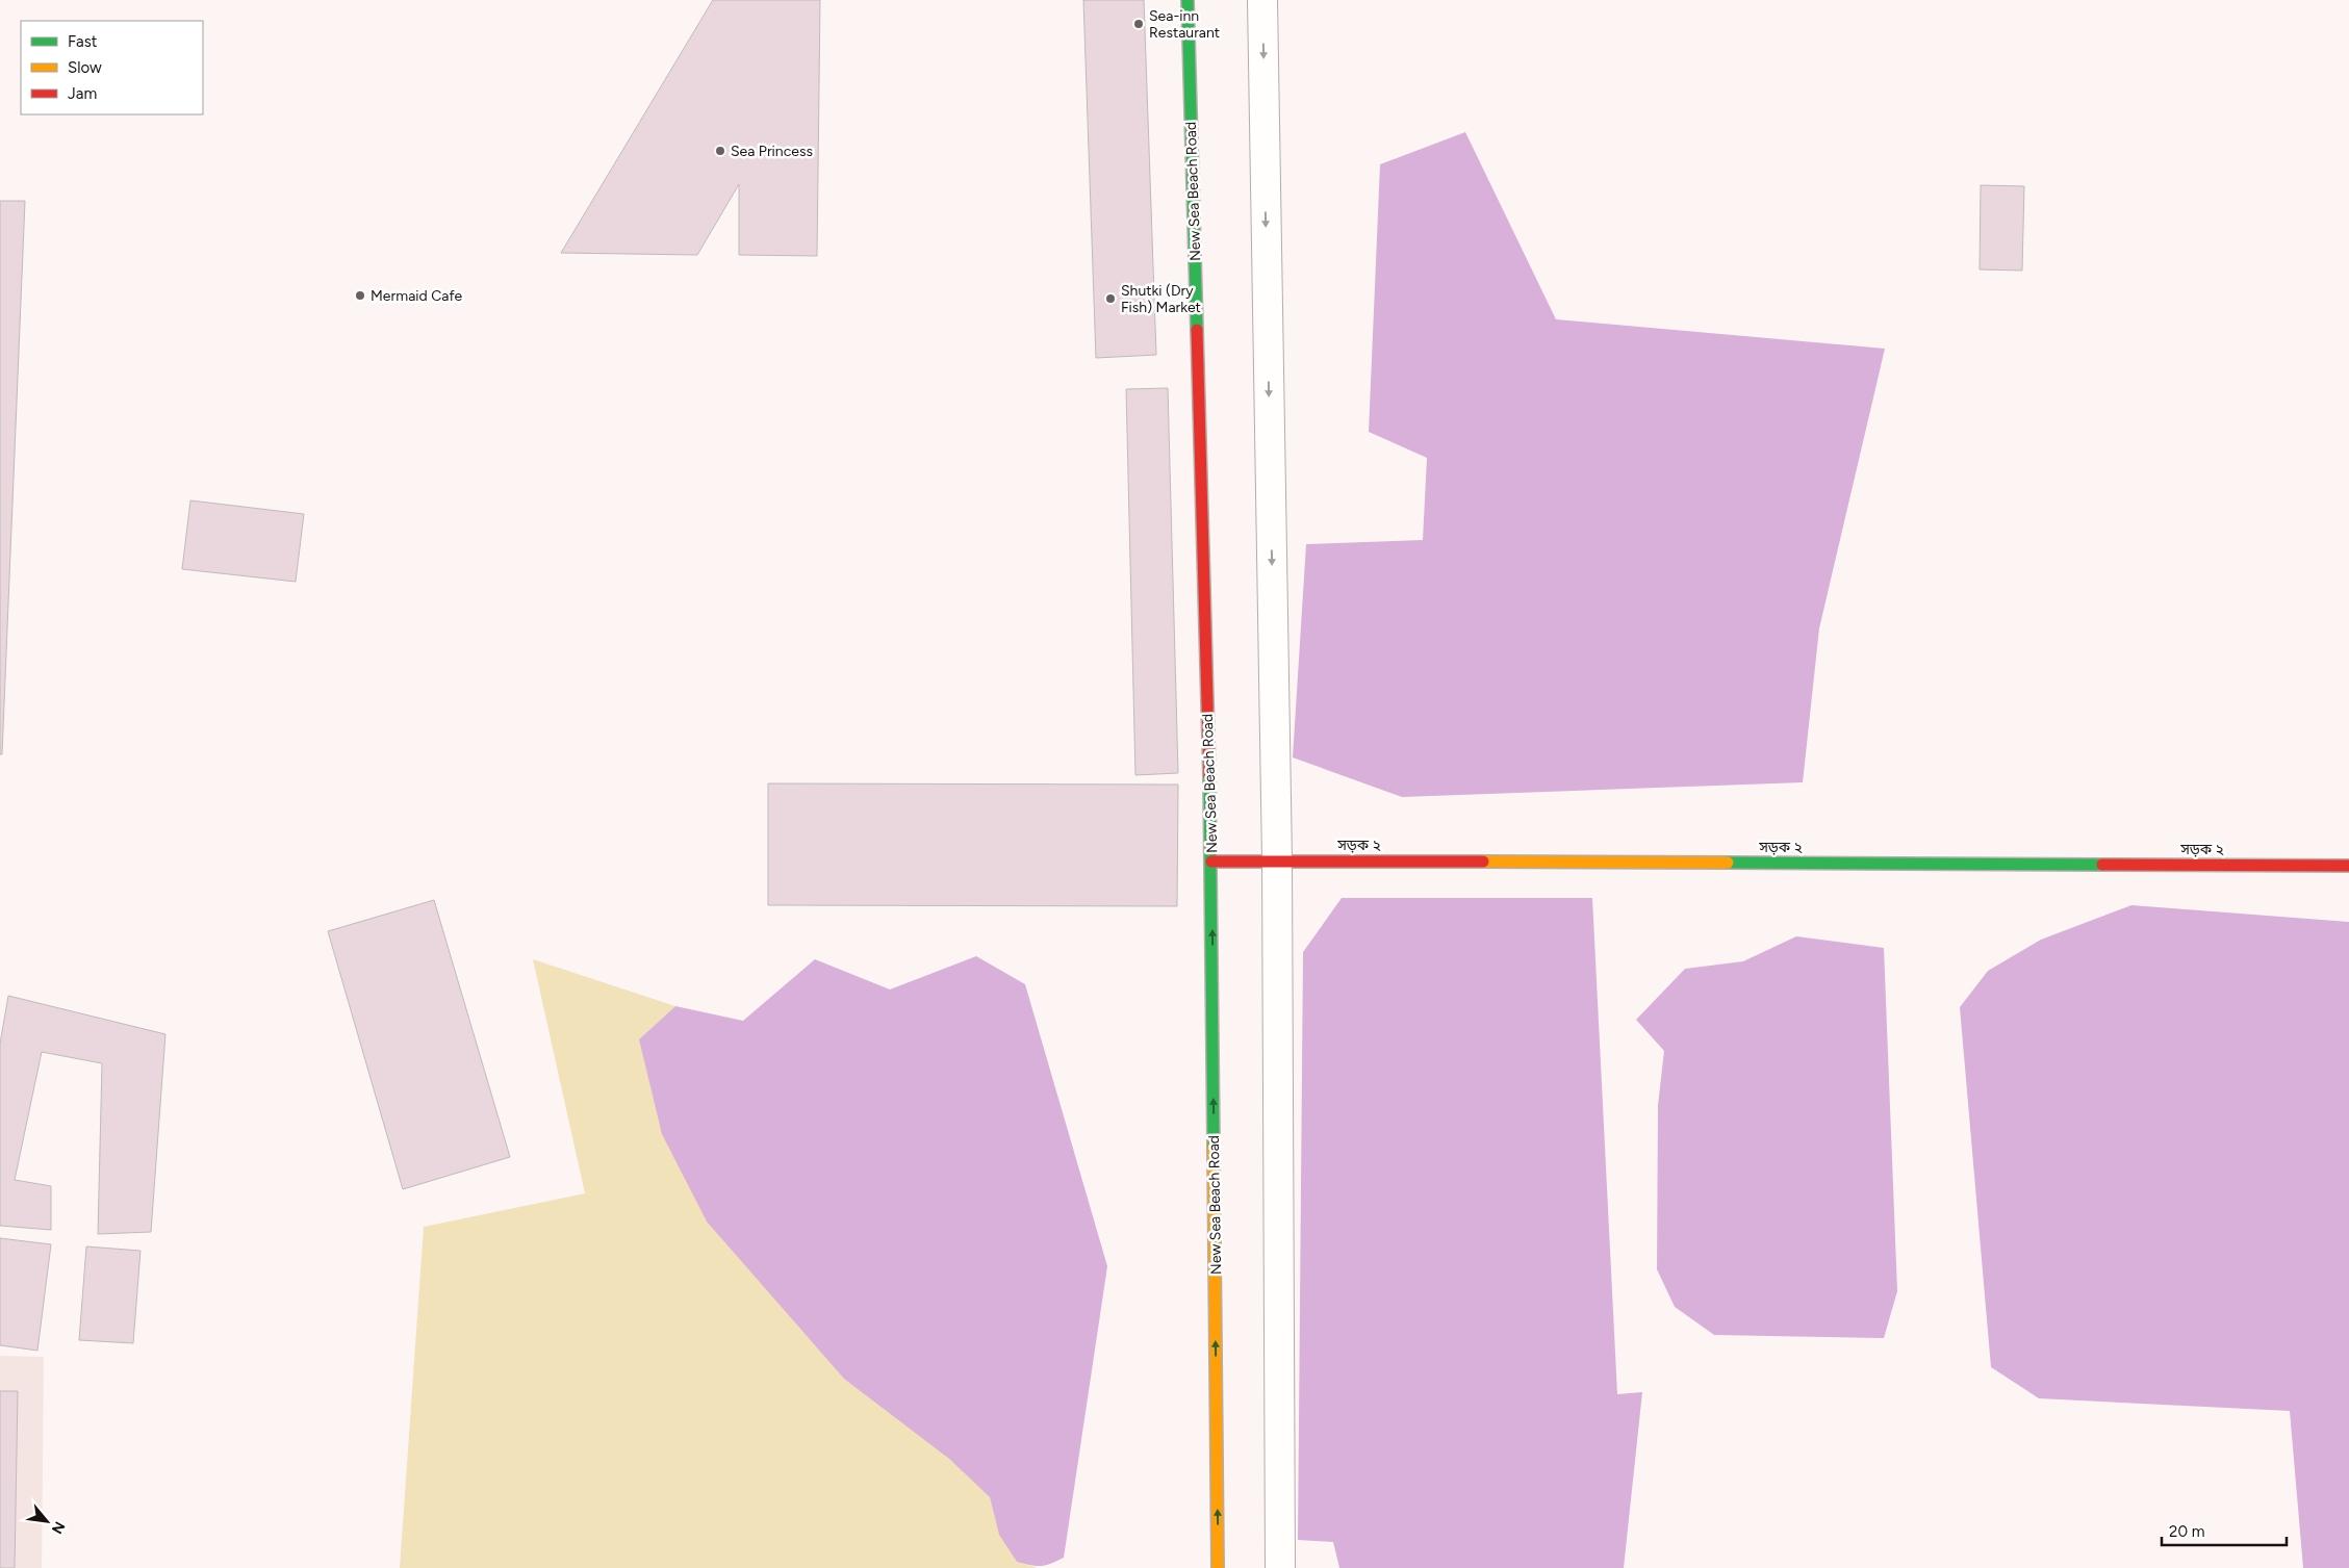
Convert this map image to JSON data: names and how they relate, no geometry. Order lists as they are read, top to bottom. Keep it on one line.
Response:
{"streets":{"street":["New Sea Beach Road","সড়ক ২"]},"crossings":[["New Sea Beach Road","সড়ক ২"]],"places":["Sea-inn Restaurant","Sea Princess","Mermaid Cafe","Shutki (Dry Fish) Market"],"legend":["Fast","Slow","Jam"],"scale_bar":"20 m","north":"bottom right"}
